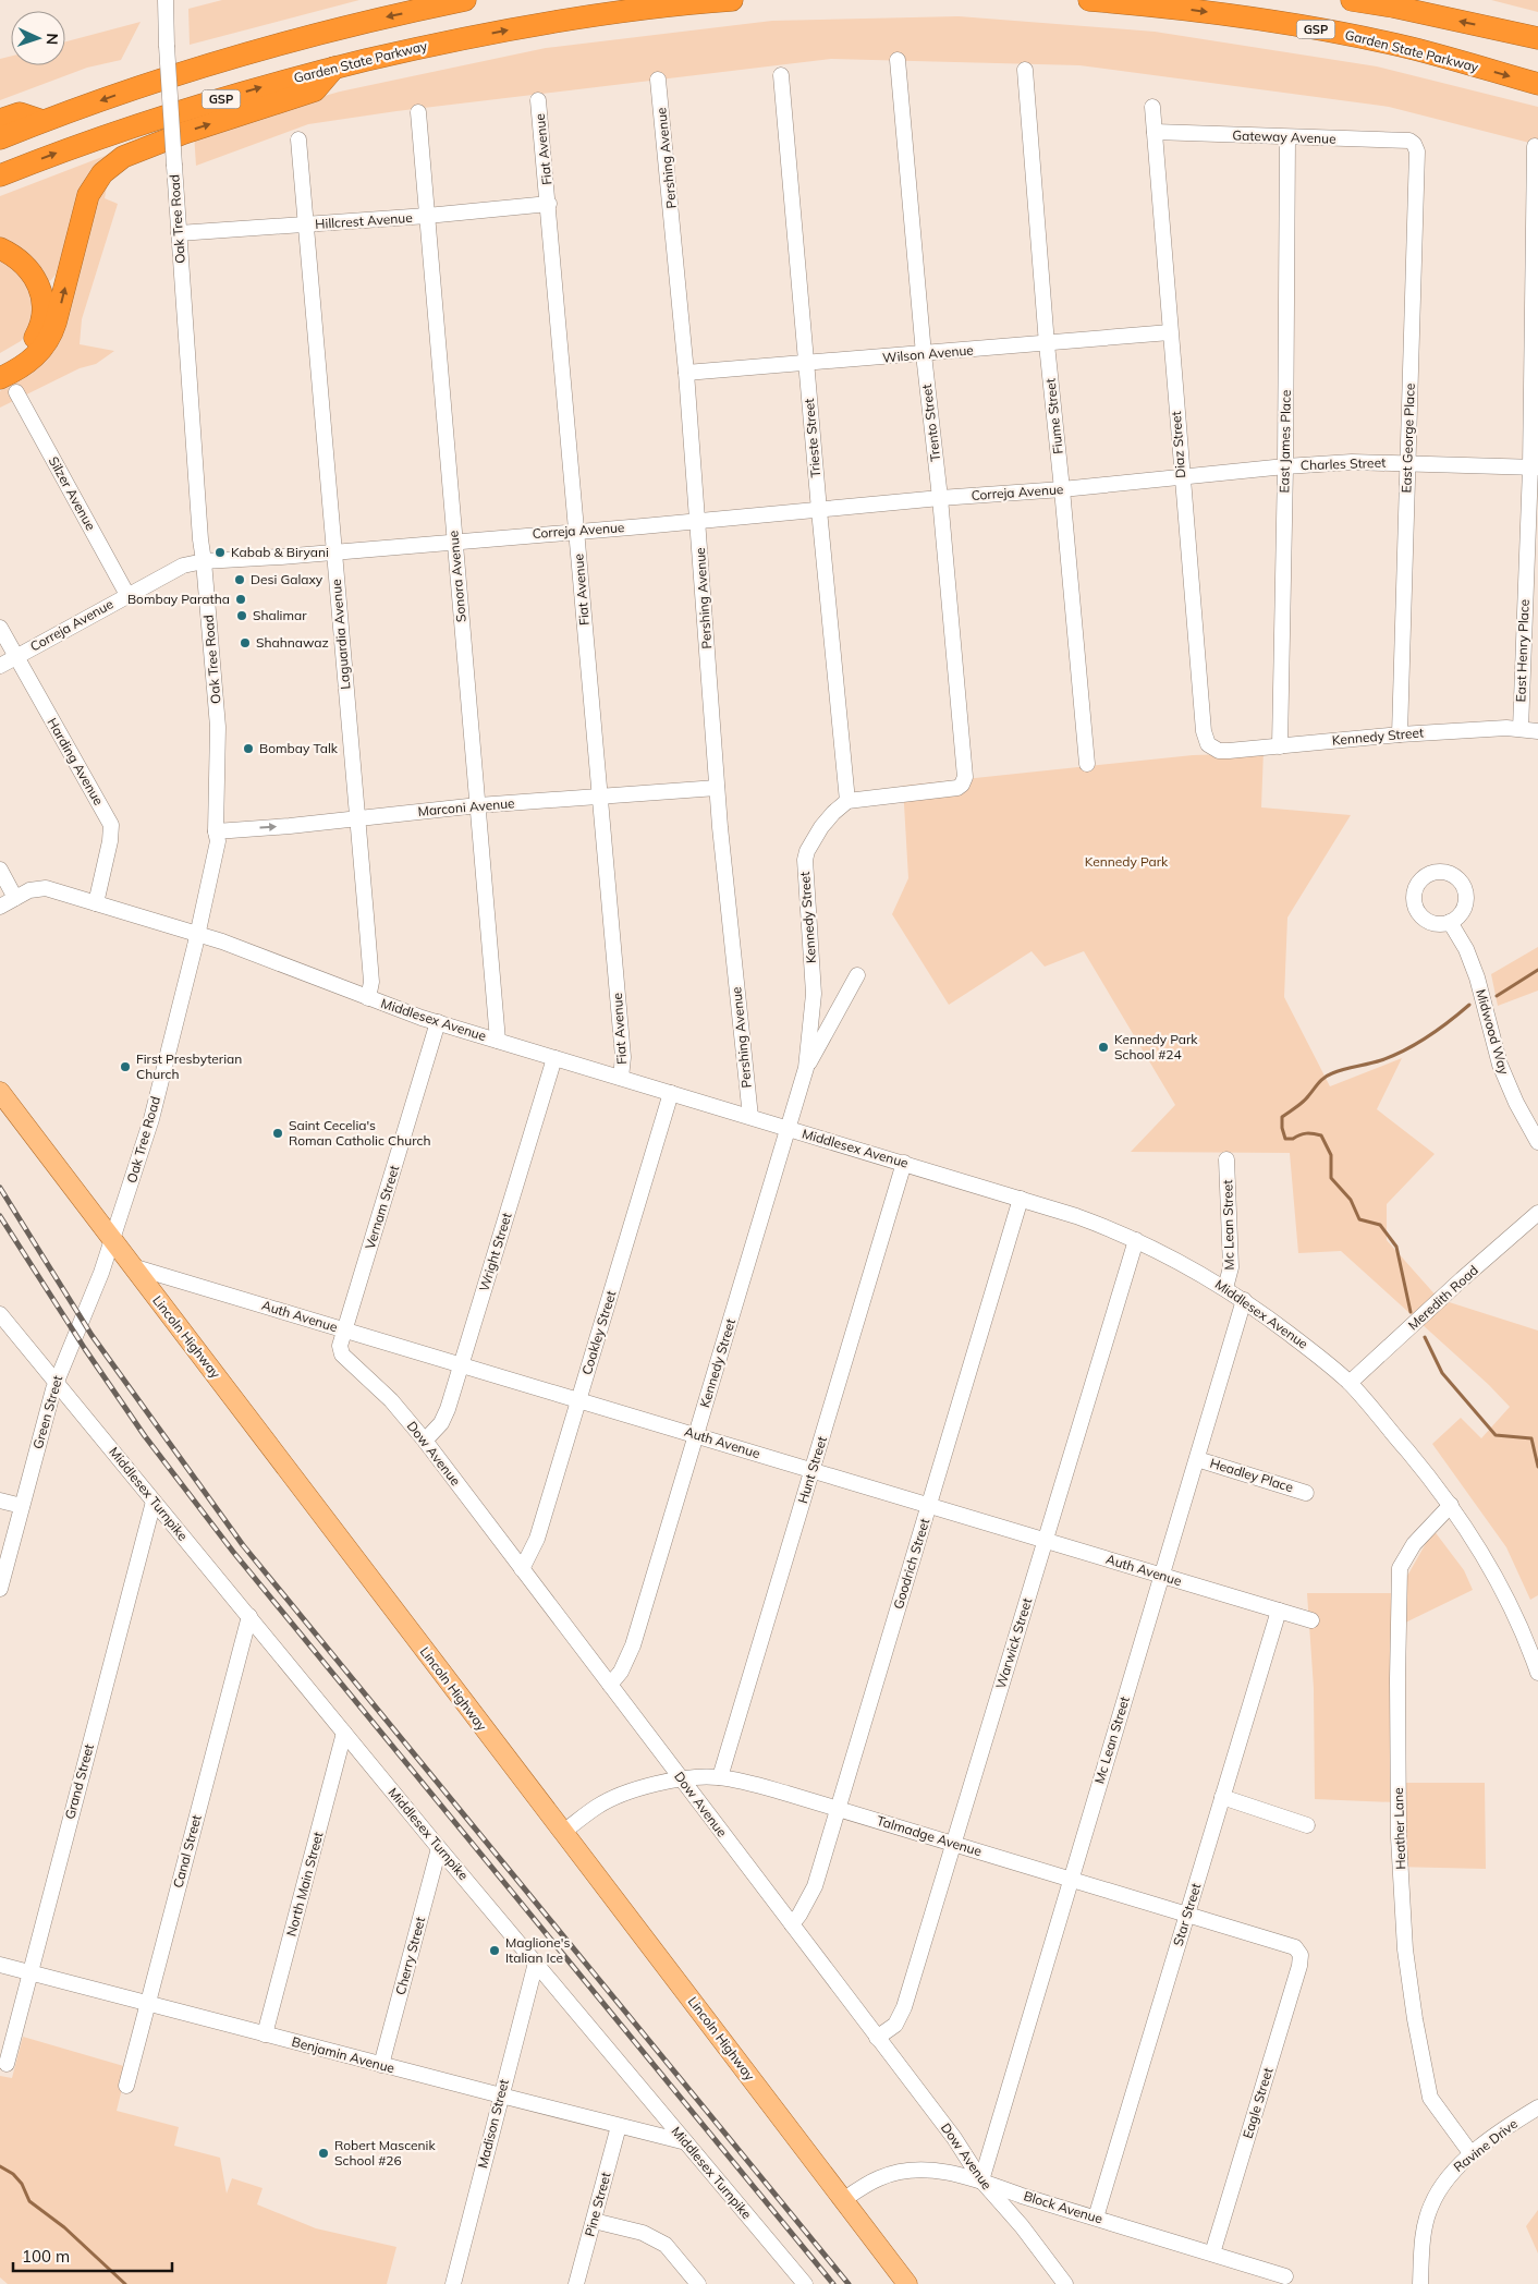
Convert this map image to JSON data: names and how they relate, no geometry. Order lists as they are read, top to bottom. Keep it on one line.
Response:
{"streets":{"highway":["GSP","Garden State Parkway"],"main road":["Lincoln Highway"],"street":["Gateway Avenue","Fiat Avenue","Pershing Avenue","Oak Tree Road","Hillcrest Avenue","Wilson Avenue","Fiume Street","Trento Street","Trieste Street","East George Place","East James Place","Diaz Street","Charles Street","Correja Avenue","Silzer Avenue","Sonora Avenue","Laguardia Avenue","East Henry Place","Kennedy Street","Harding Avenue","Marconi Avenue","Middlesex Avenue","Midwood Way","Vernam Street","Mc Lean Street","Wright Street","Meredith Road","Auth Avenue","Coakley Street","Green Street","Dow Avenue","Hunt Street","Headley Place","Middlesex Turnpike","Goodrich Street","Warwick Street","Grand Street","Heather Lane","Talmadge Avenue","Canal Street","North Main Street","Star Street","Cherry Street","Benjamin Avenue","Eagle Street","Madison Street","Ravine Drive","Pine Street","Block Avenue"]},"crossings":[["Gateway Avenue","East George Place"],["Gateway Avenue","East James Place"],["Gateway Avenue","Diaz Street"],["Fiat Avenue","Hillcrest Avenue"],["Fiat Avenue","Correja Avenue"],["Fiat Avenue","Marconi Avenue"],["Fiat Avenue","Middlesex Avenue"],["Pershing Avenue","Wilson Avenue"],["Pershing Avenue","Correja Avenue"],["Pershing Avenue","Marconi Avenue"],["Pershing Avenue","Middlesex Avenue"],["Oak Tree Road","Hillcrest Avenue"],["Oak Tree Road","Correja Avenue"],["Oak Tree Road","Marconi Avenue"],["Oak Tree Road","Middlesex Avenue"],["Oak Tree Road","Lincoln Highway"],["Oak Tree Road","Green Street"],["Hillcrest Avenue","Sonora Avenue"],["Hillcrest Avenue","Laguardia Avenue"],["Wilson Avenue","Fiume Street"],["Wilson Avenue","Trento Street"],["Wilson Avenue","Trieste Street"],["Wilson Avenue","Diaz Street"],["Fiume Street","Correja Avenue"],["Trento Street","Trieste Street"],["Trento Street","Correja Avenue"],["Trento Street","Kennedy Street"],["Trieste Street","Correja Avenue"],["Trieste Street","Kennedy Street"],["East George Place","Charles Street"],["East George Place","Kennedy Street"],["East James Place","Charles Street"],["East James Place","Kennedy Street"],["Diaz Street","Charles Street"],["Diaz Street","Correja Avenue"],["Diaz Street","Kennedy Street"],["Charles Street","Correja Avenue"],["Charles Street","East Henry Place"],["Correja Avenue","Silzer Avenue"],["Correja Avenue","Sonora Avenue"],["Correja Avenue","Laguardia Avenue"],["Correja Avenue","Harding Avenue"],["Sonora Avenue","Marconi Avenue"],["Sonora Avenue","Middlesex Avenue"],["Laguardia Avenue","Marconi Avenue"],["Laguardia Avenue","Middlesex Avenue"],["East Henry Place","Kennedy Street"],["Kennedy Street","Middlesex Avenue"],["Kennedy Street","Auth Avenue"],["Kennedy Street","Dow Avenue"],["Harding Avenue","Middlesex Avenue"],["Middlesex Avenue","Vernam Street"],["Middlesex Avenue","Mc Lean Street"],["Middlesex Avenue","Wright Street"],["Middlesex Avenue","Meredith Road"],["Middlesex Avenue","Coakley Street"],["Middlesex Avenue","Hunt Street"],["Middlesex Avenue","Goodrich Street"],["Middlesex Avenue","Warwick Street"],["Middlesex Avenue","Heather Lane"],["Vernam Street","Auth Avenue"],["Vernam Street","Dow Avenue"],["Mc Lean Street","Auth Avenue"],["Mc Lean Street","Dow Avenue"],["Mc Lean Street","Headley Place"],["Mc Lean Street","Talmadge Avenue"],["Mc Lean Street","Block Avenue"],["Wright Street","Auth Avenue"],["Wright Street","Dow Avenue"],["Auth Avenue","Coakley Street"],["Auth Avenue","Lincoln Highway"],["Auth Avenue","Dow Avenue"],["Auth Avenue","Hunt Street"],["Auth Avenue","Goodrich Street"],["Auth Avenue","Warwick Street"],["Auth Avenue","Star Street"],["Coakley Street","Dow Avenue"],["Lincoln Highway","Green Street"],["Lincoln Highway","Talmadge Avenue"],["Lincoln Highway","Block Avenue"],["Green Street","Middlesex Turnpike"],["Dow Avenue","Goodrich Street"],["Dow Avenue","Warwick Street"],["Dow Avenue","Talmadge Avenue"],["Dow Avenue","Block Avenue"],["Hunt Street","Talmadge Avenue"],["Middlesex Turnpike","Grand Street"],["Middlesex Turnpike","Canal Street"],["Middlesex Turnpike","North Main Street"],["Middlesex Turnpike","Cherry Street"],["Middlesex Turnpike","Benjamin Avenue"],["Middlesex Turnpike","Madison Street"],["Goodrich Street","Talmadge Avenue"],["Warwick Street","Talmadge Avenue"],["Grand Street","Benjamin Avenue"],["Heather Lane","Ravine Drive"],["Talmadge Avenue","Star Street"],["Talmadge Avenue","Eagle Street"],["Canal Street","Benjamin Avenue"],["North Main Street","Benjamin Avenue"],["Star Street","Block Avenue"],["Cherry Street","Benjamin Avenue"],["Benjamin Avenue","Madison Street"],["Benjamin Avenue","Pine Street"],["Eagle Street","Block Avenue"]],"parks":["Kennedy Park"],"places":["Kabab & Biryani","Desi Galaxy","Bombay Paratha","Shalimar","Shahnawaz","Bombay Talk","Kennedy Park School #24","First Presbyterian Church","Saint Cecelia's Roman Catholic Church","Maglione's Italian Ice","Robert Mascenik School #26"],"scale_bar":"100 m","north":"right"}
